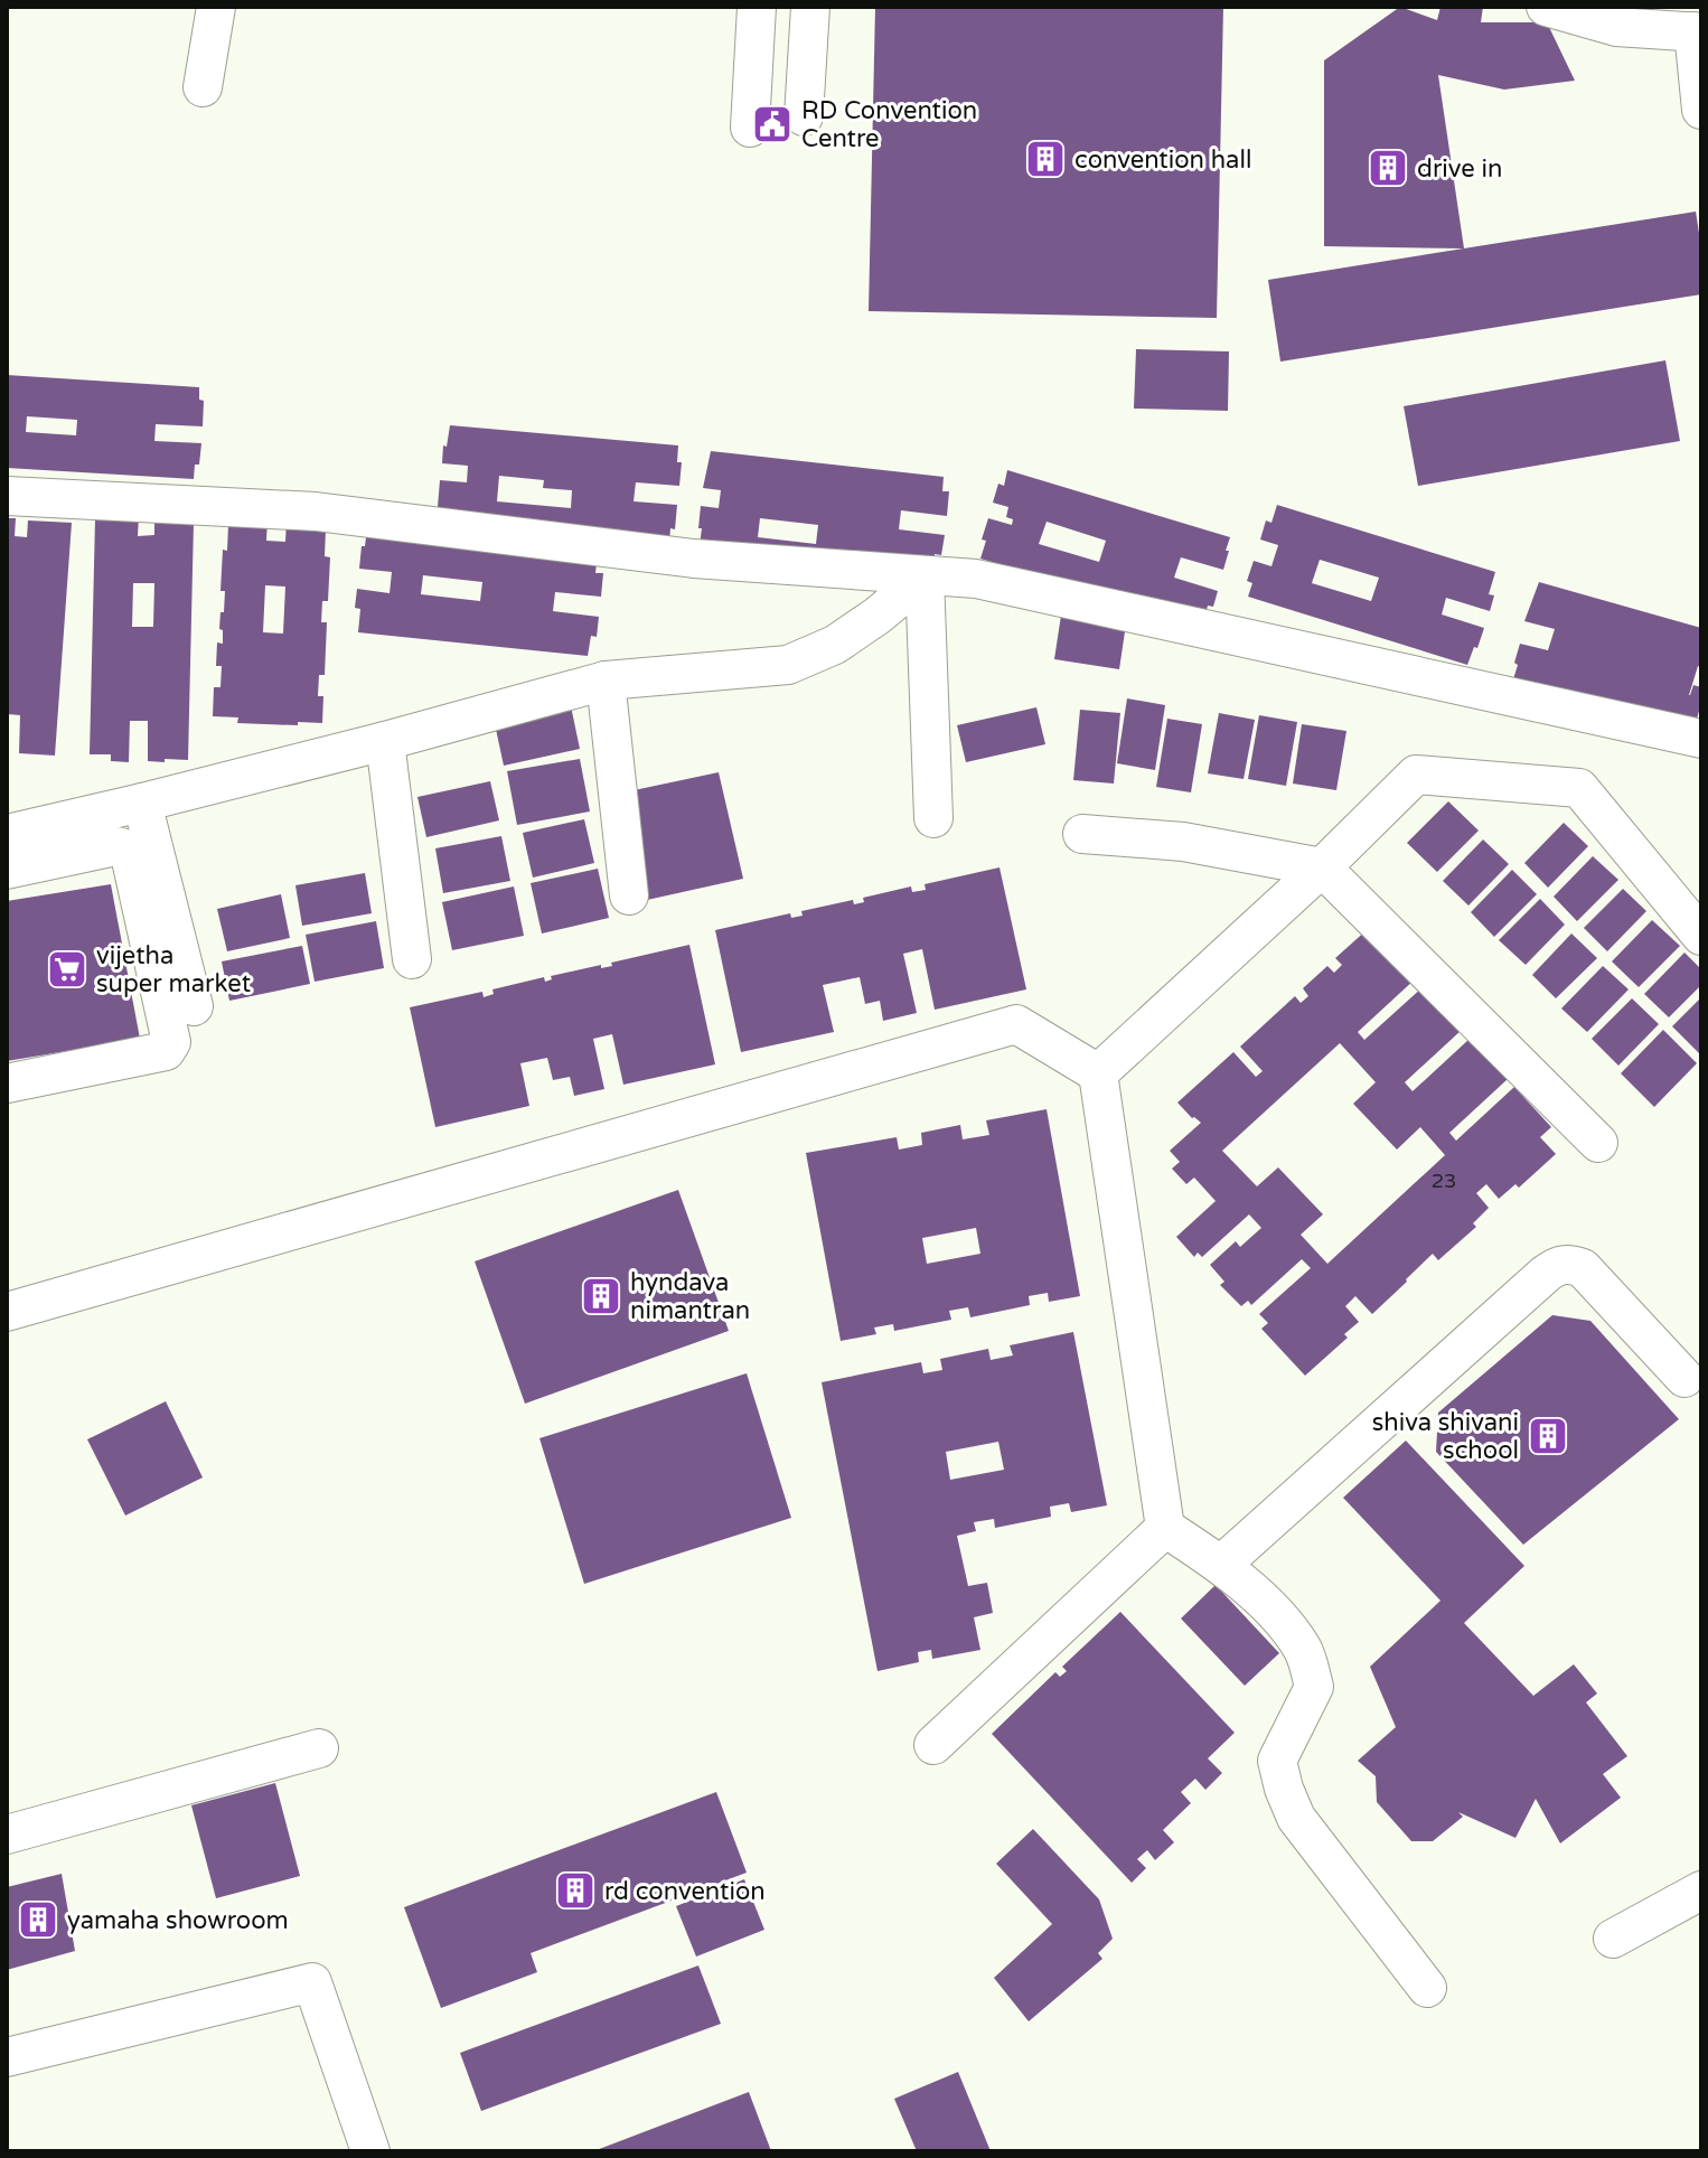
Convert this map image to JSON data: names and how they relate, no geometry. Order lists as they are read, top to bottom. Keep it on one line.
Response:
{"places":{"public building":["RD Convention Centre"],"building":["convention hall","drive in","hyndava nimantran","shiva shivani school","rd convention","yamaha showroom"],"supermarket":["vijetha super market"]},"house_numbers":["23"]}
